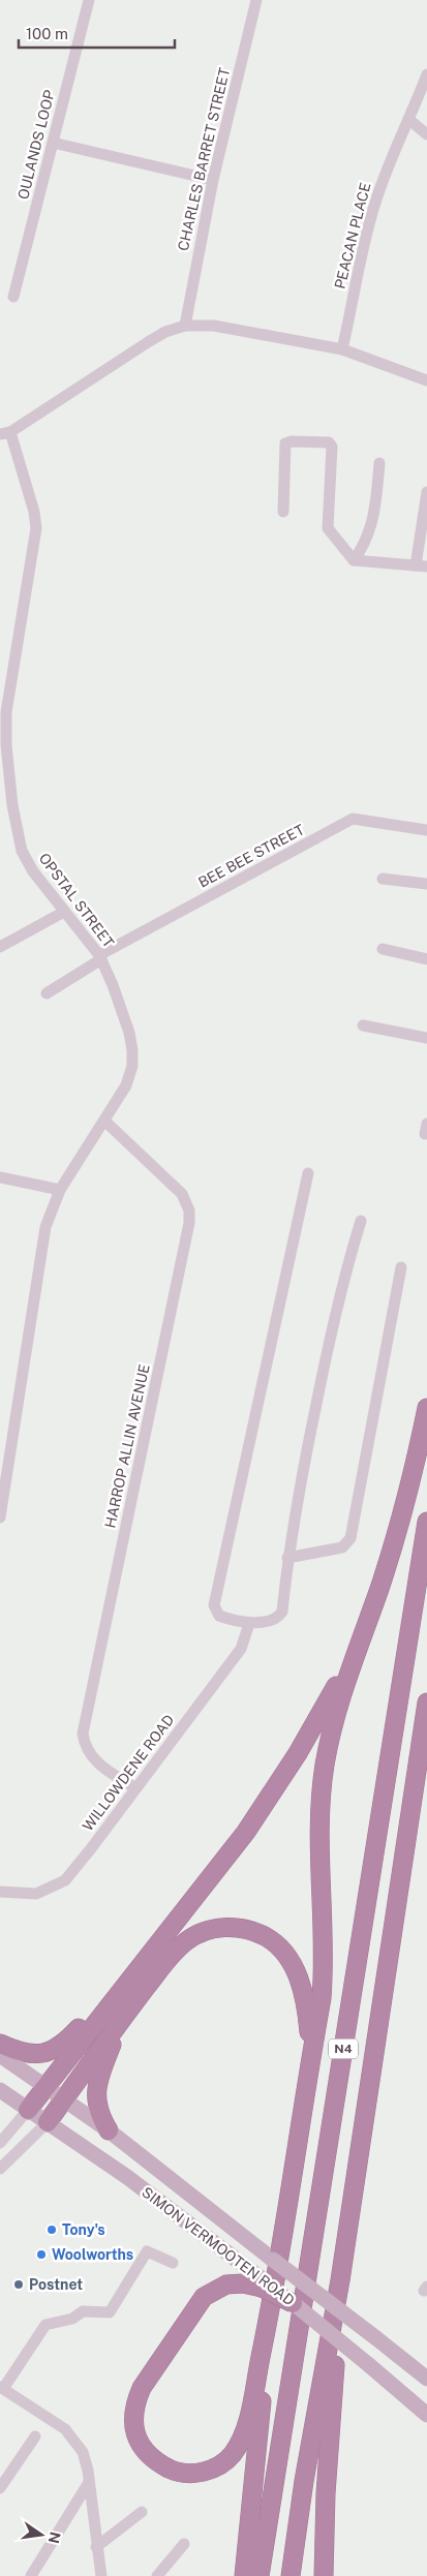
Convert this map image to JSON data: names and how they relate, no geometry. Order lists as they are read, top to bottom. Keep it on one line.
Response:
{"streets":{"highway":["N4"],"main road":["SIMON VERMOOTEN ROAD"],"street":["OULANDS LOOP","CHARLES BARRET STREET","PEACAN PLACE","BEE BEE STREET","OPSTAL STREET","HARROP ALLIN AVENUE","WILLOWDENE ROAD"]},"crossings":[["BEE BEE STREET","OPSTAL STREET"],["OPSTAL STREET","HARROP ALLIN AVENUE"],["HARROP ALLIN AVENUE","WILLOWDENE ROAD"]],"places":["Tony's","Woolworths","Postnet"],"scale_bar":"100 m","north":"right"}
